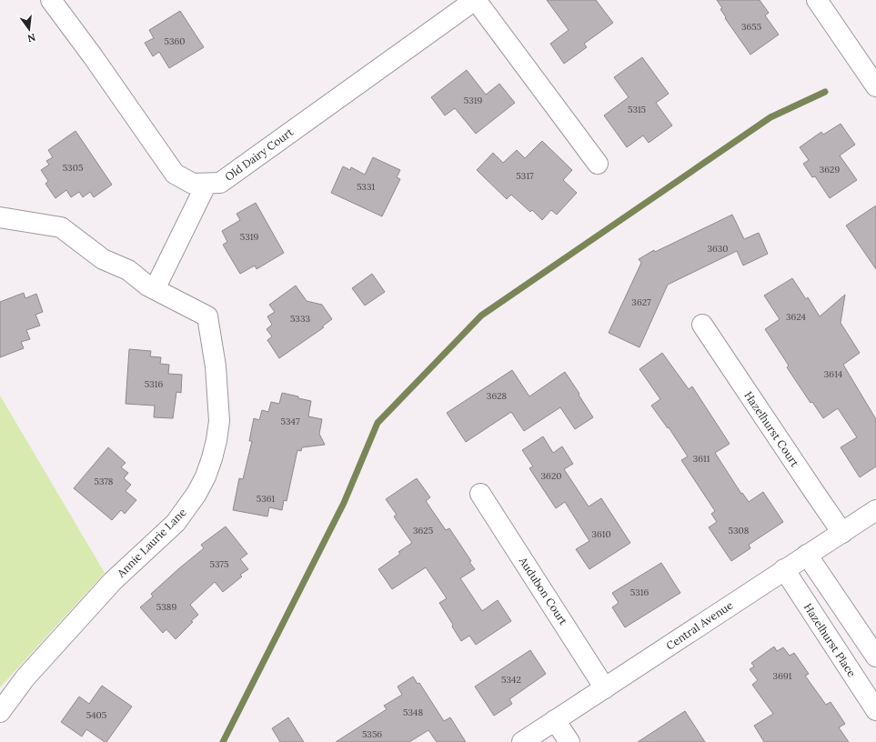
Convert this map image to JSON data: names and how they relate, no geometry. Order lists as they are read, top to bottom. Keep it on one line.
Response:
{"streets":{"street":["Old Dairy Court","Hazelhurst Court","Annie Laurie Lane","Audubon Court","Central Avenue","Hazelhurst Place"]},"crossings":[["Hazelhurst Court","Central Avenue"],["Audubon Court","Central Avenue"],["Central Avenue","Hazelhurst Place"]],"house_numbers":["3655","5360","5319","5315","5305","3629","5317","5331","5319","3630","3627","3624","5333","3614","5316","3628","5347","3611","3620","5378","5361","3625","5308","3610","5375","5316","5389","3691","5342","5348","5405","5356"],"north":"bottom"}
